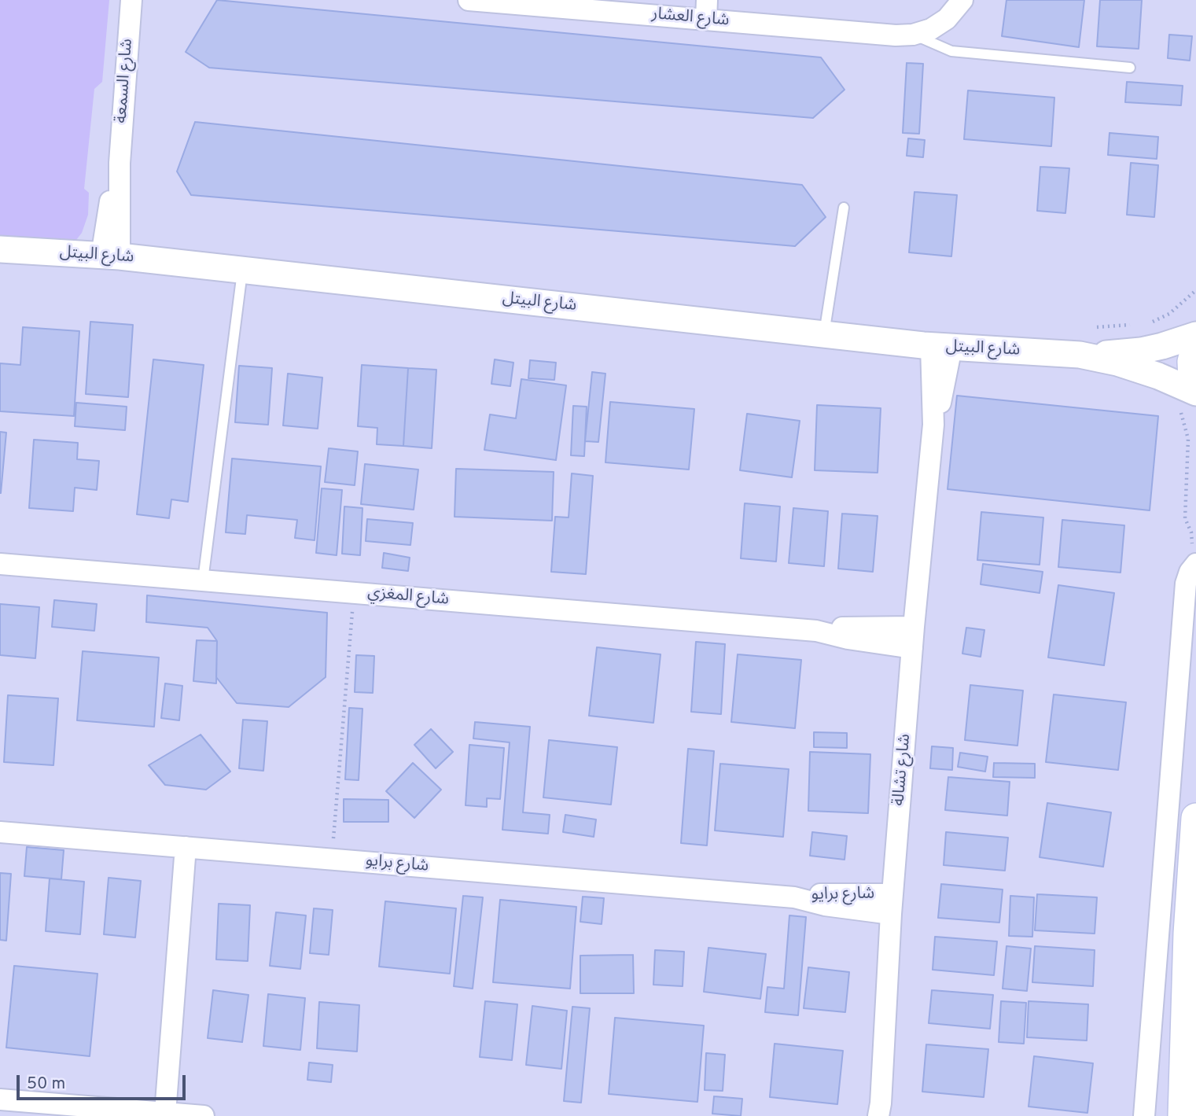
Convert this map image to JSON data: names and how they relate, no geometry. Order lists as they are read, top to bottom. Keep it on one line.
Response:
{"streets":{"street":["شارع العشار","شارع السمعة","شارع البيتل","شارع المغزي","شارع تشالة","شارع برايو"]},"crossings":[["شارع السمعة","شارع البيتل"],["شارع البيتل","شارع تشالة"],["شارع المغزي","شارع تشالة"],["شارع تشالة","شارع برايو"]],"scale_bar":"50 m"}
